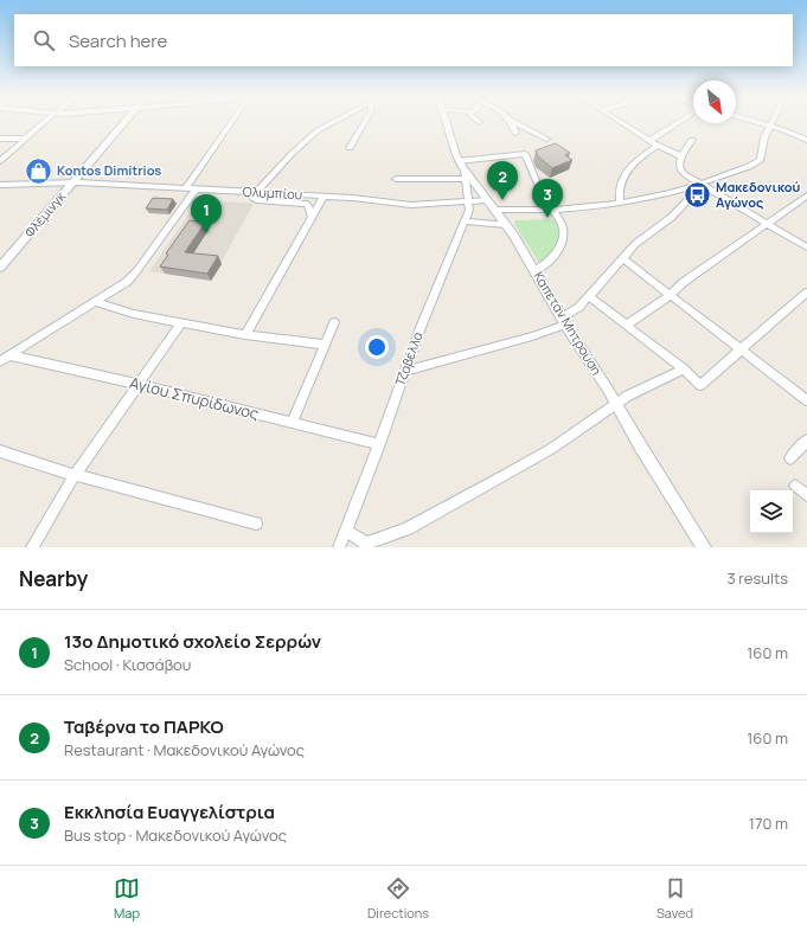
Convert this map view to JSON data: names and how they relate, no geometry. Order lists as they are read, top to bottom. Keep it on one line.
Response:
{"streets":{"main road":["Φλέμινγκ"],"street":["Ολυμπίου","Καπετάν Μητρούση","Τζαβέλλα","Αγίου Σπυρίδωνος"]},"crossings":[["Ολυμπίου","Φλέμινγκ"],["Ολυμπίου","Καπετάν Μητρούση"],["Ολυμπίου","Τζαβέλλα"],["Καπετάν Μητρούση","Τζαβέλλα"],["Τζαβέλλα","Αγίου Σπυρίδωνος"]],"places":{"shop":["Kontos Dimitrios"],"bus stop":["Μακεδονικού Αγώνος"]},"north":"bottom right","page":{"search":"Search here","pins":["2","3","1"],"heading":["Nearby","3 results"],"list":[{"mark":"1","name":"13ο Δημοτικό σχολείο Σερρών","note":"School · Κισσάβου","value":"160 m"},{"mark":"2","name":"Ταβέρνα το ΠΑΡΚΟ","note":"Restaurant · Μακεδονικού Αγώνος","value":"160 m"},{"mark":"3","name":"Εκκλησία Ευαγγελίστρια","note":"Bus stop · Μακεδονικού Αγώνος","value":"170 m"}],"nav":["Map","Directions","Saved"]}}
